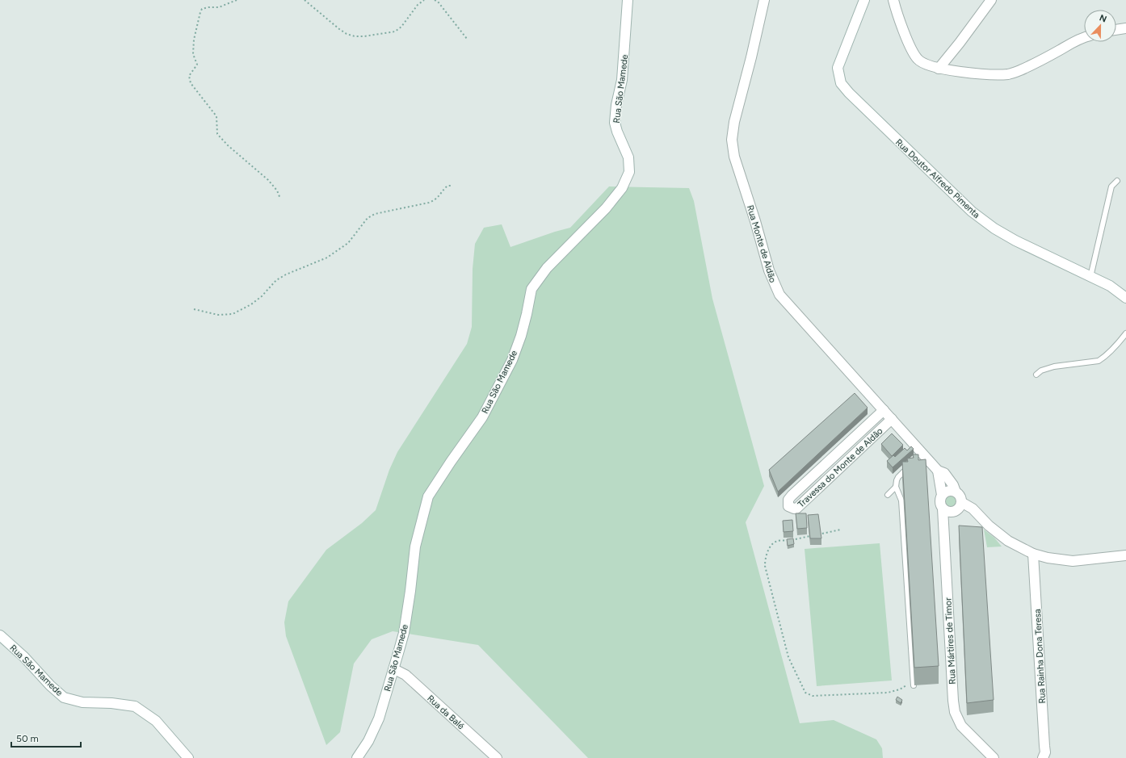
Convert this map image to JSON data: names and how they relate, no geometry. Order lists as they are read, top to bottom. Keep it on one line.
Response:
{"streets":{"street":["Rua São Mamede","Rua Doutor Alfredo Pimenta","Rua Monte de Aldão","Travessa do Monte de Aldão","Rua Mártires de Timor","Rua Rainha Dona Teresa","Rua da Balé"]},"crossings":[["Rua São Mamede","Rua da Balé"],["Rua Monte de Aldão","Travessa do Monte de Aldão"],["Rua Monte de Aldão","Rua Mártires de Timor"]],"scale_bar":"50 m","north":"top"}
